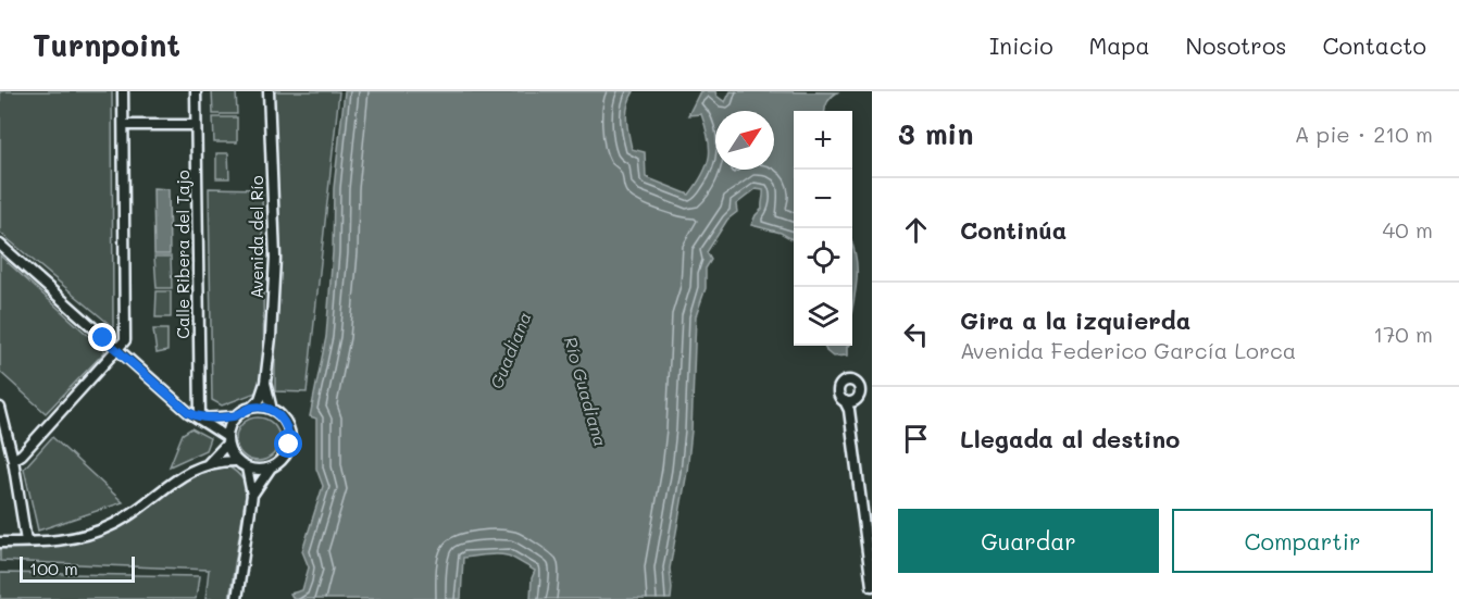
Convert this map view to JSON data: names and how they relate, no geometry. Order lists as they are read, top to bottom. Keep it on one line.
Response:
{"streets":{"street":["Avenida del Río","Calle Ribera del Tajo"]},"water":["Guadiana","Río Guadiana"],"scale_bar":"100 m","north":"top right","page":{"header":"Turnpoint","nav":["Inicio","Mapa","Nosotros","Contacto"],"heading":["3 min","A pie · 210 m"],"map_buttons":["+","−"],"list":[["Continúa","40 m"],["Gira a la izquierda","Avenida Federico García Lorca","170 m"],"Llegada al destino"],"buttons":["Guardar","Compartir"],"scale":"100 m"}}
